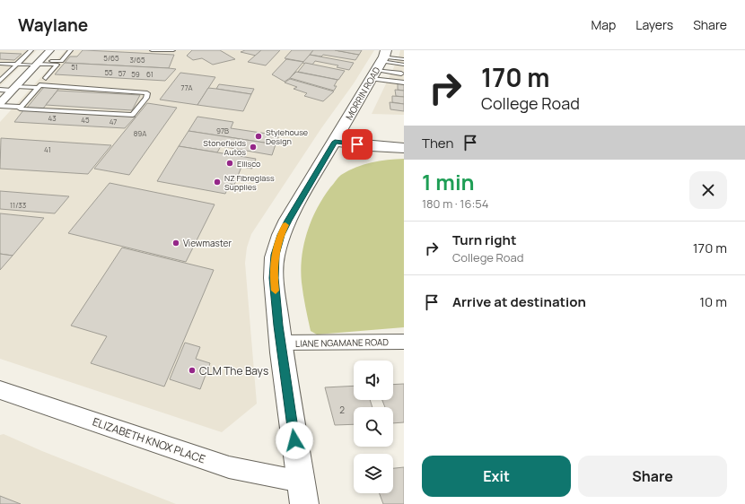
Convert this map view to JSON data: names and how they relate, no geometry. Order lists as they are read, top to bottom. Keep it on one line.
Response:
{"streets":{"street":["MORRIN ROAD","LIANE NGAMANE ROAD","ELIZABETH KNOX PLACE"]},"crossings":[["MORRIN ROAD","LIANE NGAMANE ROAD"],["MORRIN ROAD","ELIZABETH KNOX PLACE"]],"places":["Stylehouse Design","Stonefields Autos","Ellisco","NZ Fibreglass Supplies","Viewmaster","CLM The Bays"],"house_numbers":["5/65","3/65","51","55","57","59","61","77A","43","45","47","97B","89A","41","11/33","2"],"page":{"header":"Waylane","nav":["Map","Layers","Share"],"turn":["170 m","College Road"],"then":"Then","heading":["1 min","180 m · 16:54"],"list":[{"name":"Turn right","note":"College Road","value":"170 m"},{"name":"Arrive at destination","value":"10 m"}],"buttons":["Exit","Share"]}}
